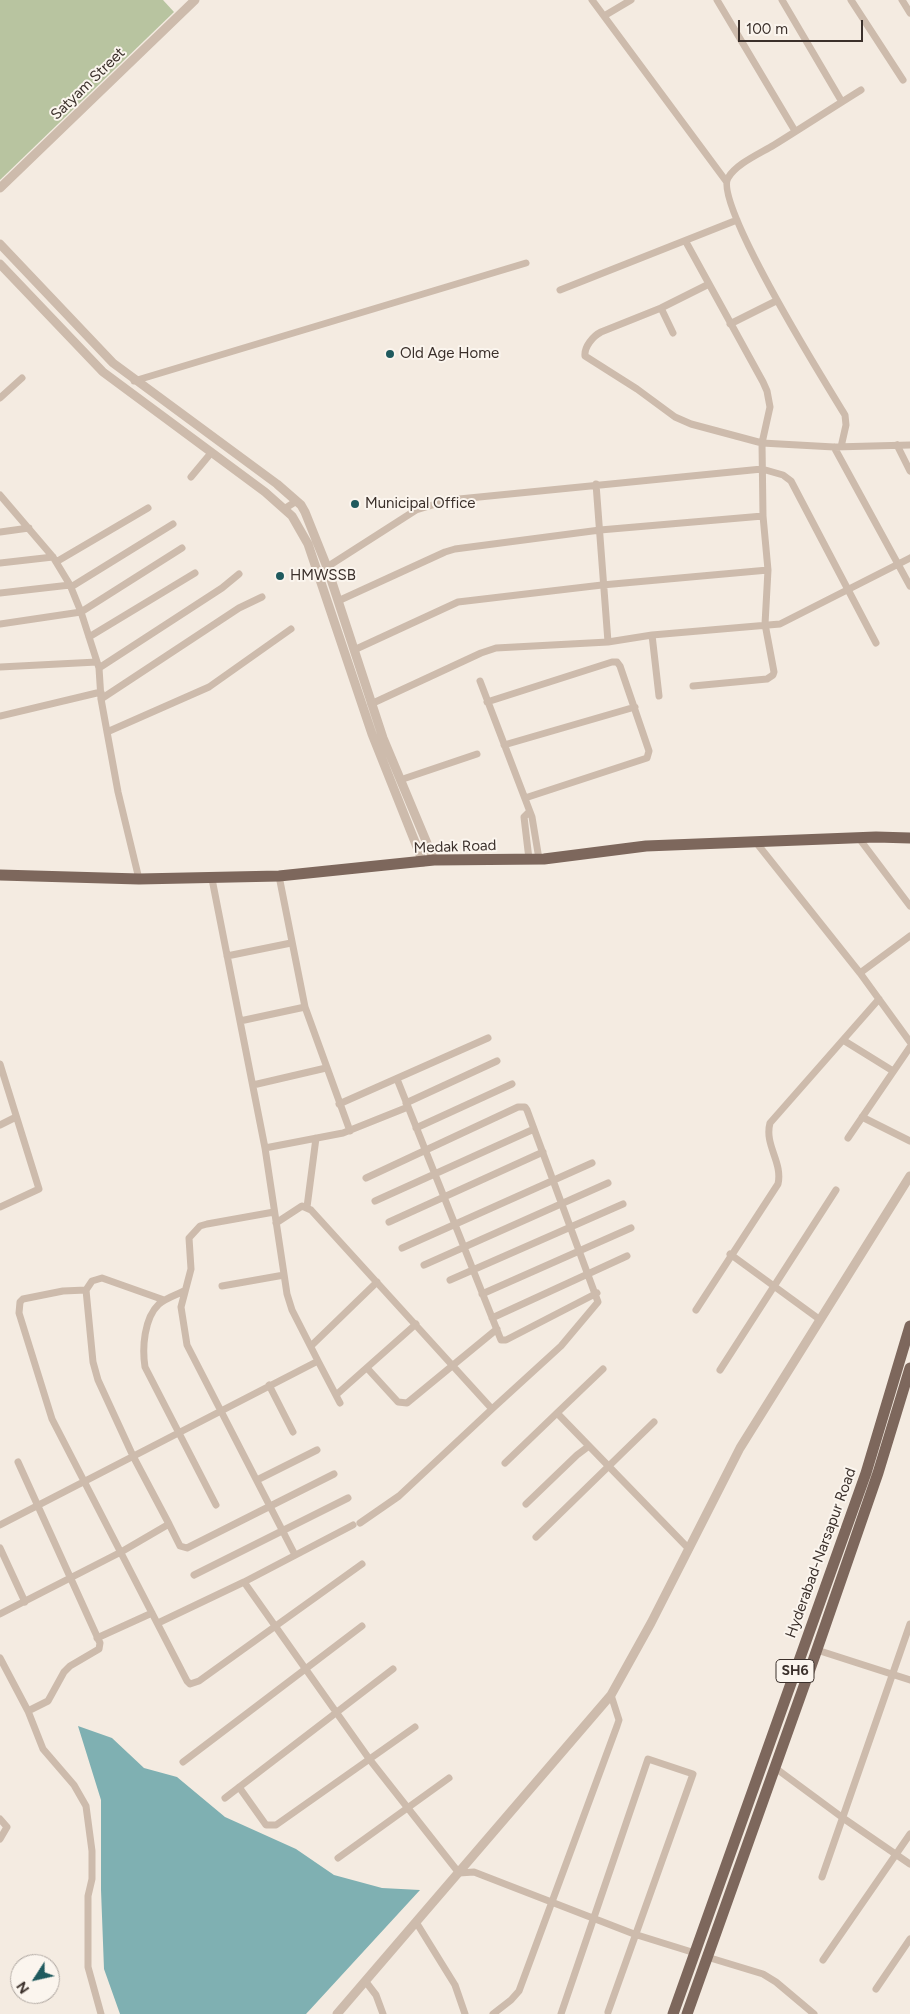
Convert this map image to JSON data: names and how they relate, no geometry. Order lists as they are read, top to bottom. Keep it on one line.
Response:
{"streets":{"main road":["Medak Road","Hyderabad-Narsapur Road","SH6"],"street":["Satyam Street"]},"places":["Old Age Home","Municipal Office","HMWSSB"],"scale_bar":"100 m","north":"bottom left"}
